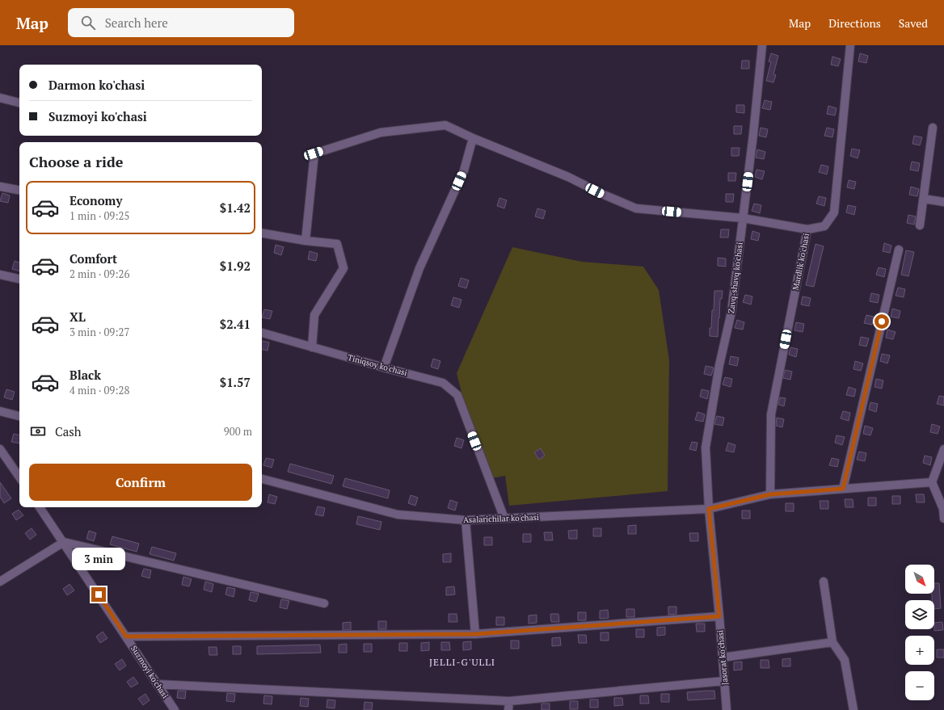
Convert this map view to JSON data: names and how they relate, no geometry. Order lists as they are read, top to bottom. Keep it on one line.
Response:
{"streets":{"street":["Mardlik ko'chasi","Zavq-shavq ko'chasi","Tiniqsoy ko'chasi","Asalarichilar ko'chasi","Jasorat ko'chasi","Suzmoyi ko'chasi"]},"crossings":[["Mardlik ko'chasi","Asalarichilar ko'chasi"],["Zavq-shavq ko'chasi","Asalarichilar ko'chasi"],["Zavq-shavq ko'chasi","Jasorat ko'chasi"],["Tiniqsoy ko'chasi","Asalarichilar ko'chasi"],["Asalarichilar ko'chasi","Jasorat ko'chasi"]],"districts":["JELLI-G'ULLI"],"north":"bottom right","page":{"header":"Map","search":"Search here","nav":["Map","Directions","Saved"],"banner":["Darmon ko'chasi","Suzmoyi ko'chasi"],"heading":"Choose a ride","list":[{"name":"Economy","note":"1 min · 09:25","value":"$1.42"},{"name":"Comfort","note":"2 min · 09:26","value":"$1.92"},{"name":"XL","note":"3 min · 09:27","value":"$2.41"},{"name":"Black","note":"4 min · 09:28","value":"$1.57"}],"pay":["Cash","900 m"],"buttons":"Confirm","bubble":"3 min","map_buttons":["+","−"]}}
